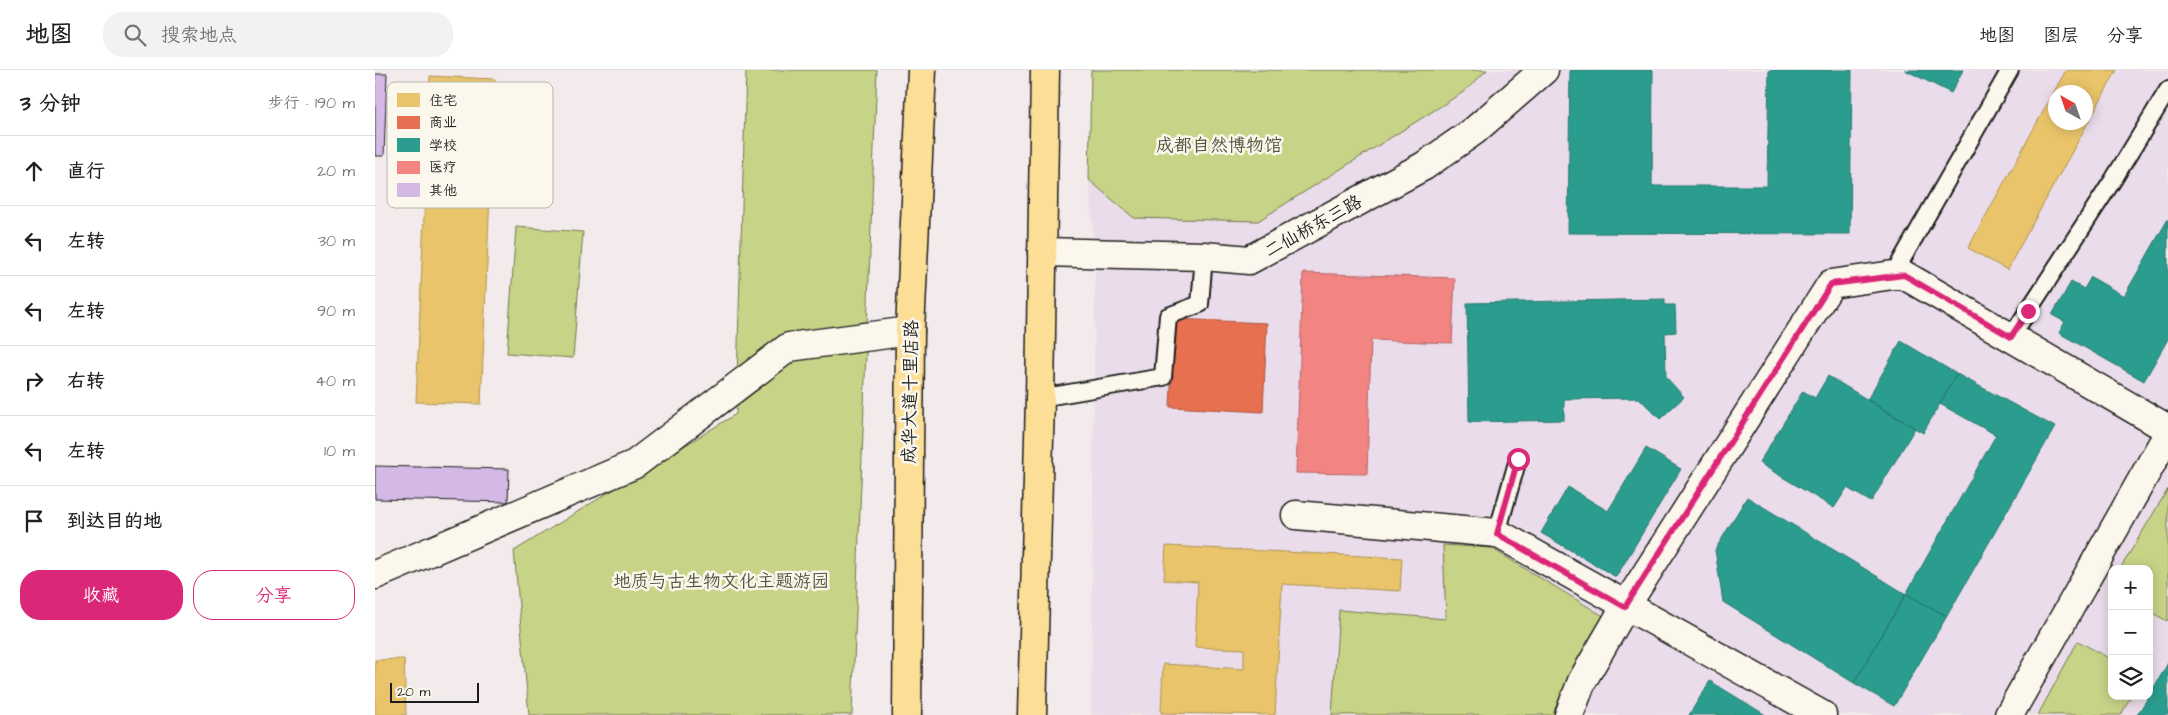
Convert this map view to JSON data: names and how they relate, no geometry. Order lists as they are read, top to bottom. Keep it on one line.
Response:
{"streets":{"main road":["成华大道十里店路"],"street":["二仙桥东三路"]},"parks":["成都自然博物馆","地质与古生物文化主题游园"],"legend":["住宅","商业","学校","医疗","其他"],"scale_bar":"20 m","north":"top left","page":{"header":"地图","search":"搜索地点","nav":["地图","图层","分享"],"heading":["3 分钟","步行 · 190 m"],"list":[["直行","20 m"],["左转","30 m"],["左转","90 m"],["右转","40 m"],["左转","10 m"],"到达目的地"],"buttons":["收藏","分享"],"map_buttons":["+","−"],"scale":"20 m"}}
